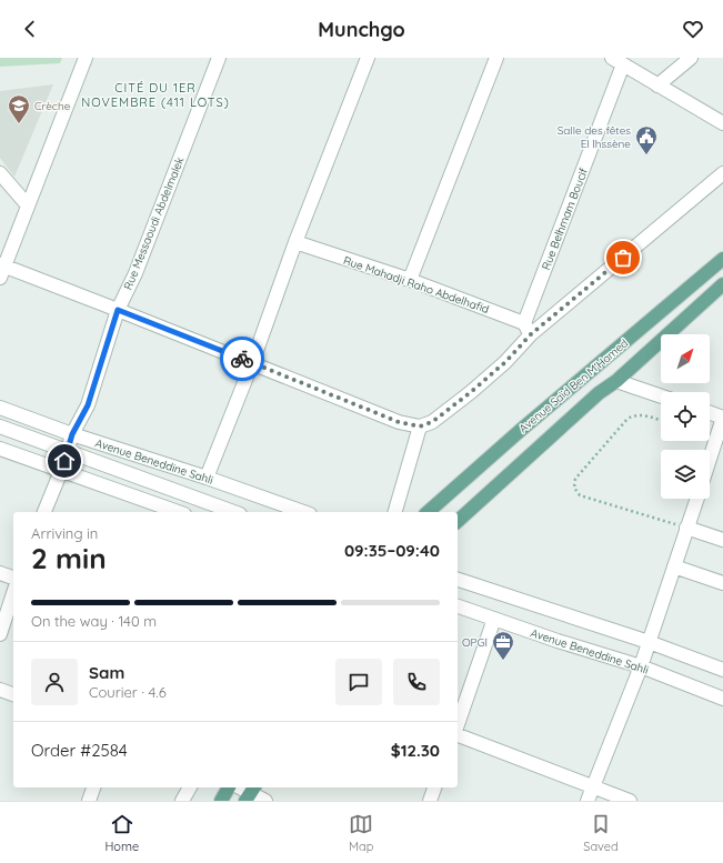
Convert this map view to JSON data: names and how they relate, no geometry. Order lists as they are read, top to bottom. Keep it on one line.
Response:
{"streets":{"main road":["Avenue Saïd Ben M'Hamed"],"street":["Rue Belhmam Boucif","Rue Messaoudi Abdelmalek","Rue Mahadji Raho Abdelhafid","Avenue Beneddine Sahli"]},"crossings":[["Rue Belhmam Boucif","Rue Mahadji Raho Abdelhafid"],["Rue Messaoudi Abdelmalek","Avenue Beneddine Sahli"]],"districts":["CITÉ DU 1ER NOVEMBRE (411 LOTS)"],"places":{"school or university":["Crèche"],"public building":["Salle des fêtes El Ihssène"],"office":["OPGI"]},"north":"top right","page":{"header":"Munchgo","heading":["2 min","Arriving in","09:35–09:40"],"panel":["Sam","Courier · 4.6","Order #2584","$12.30"],"bar":"On the way · 140 m","tabs":["Home","Map","Saved"]}}
